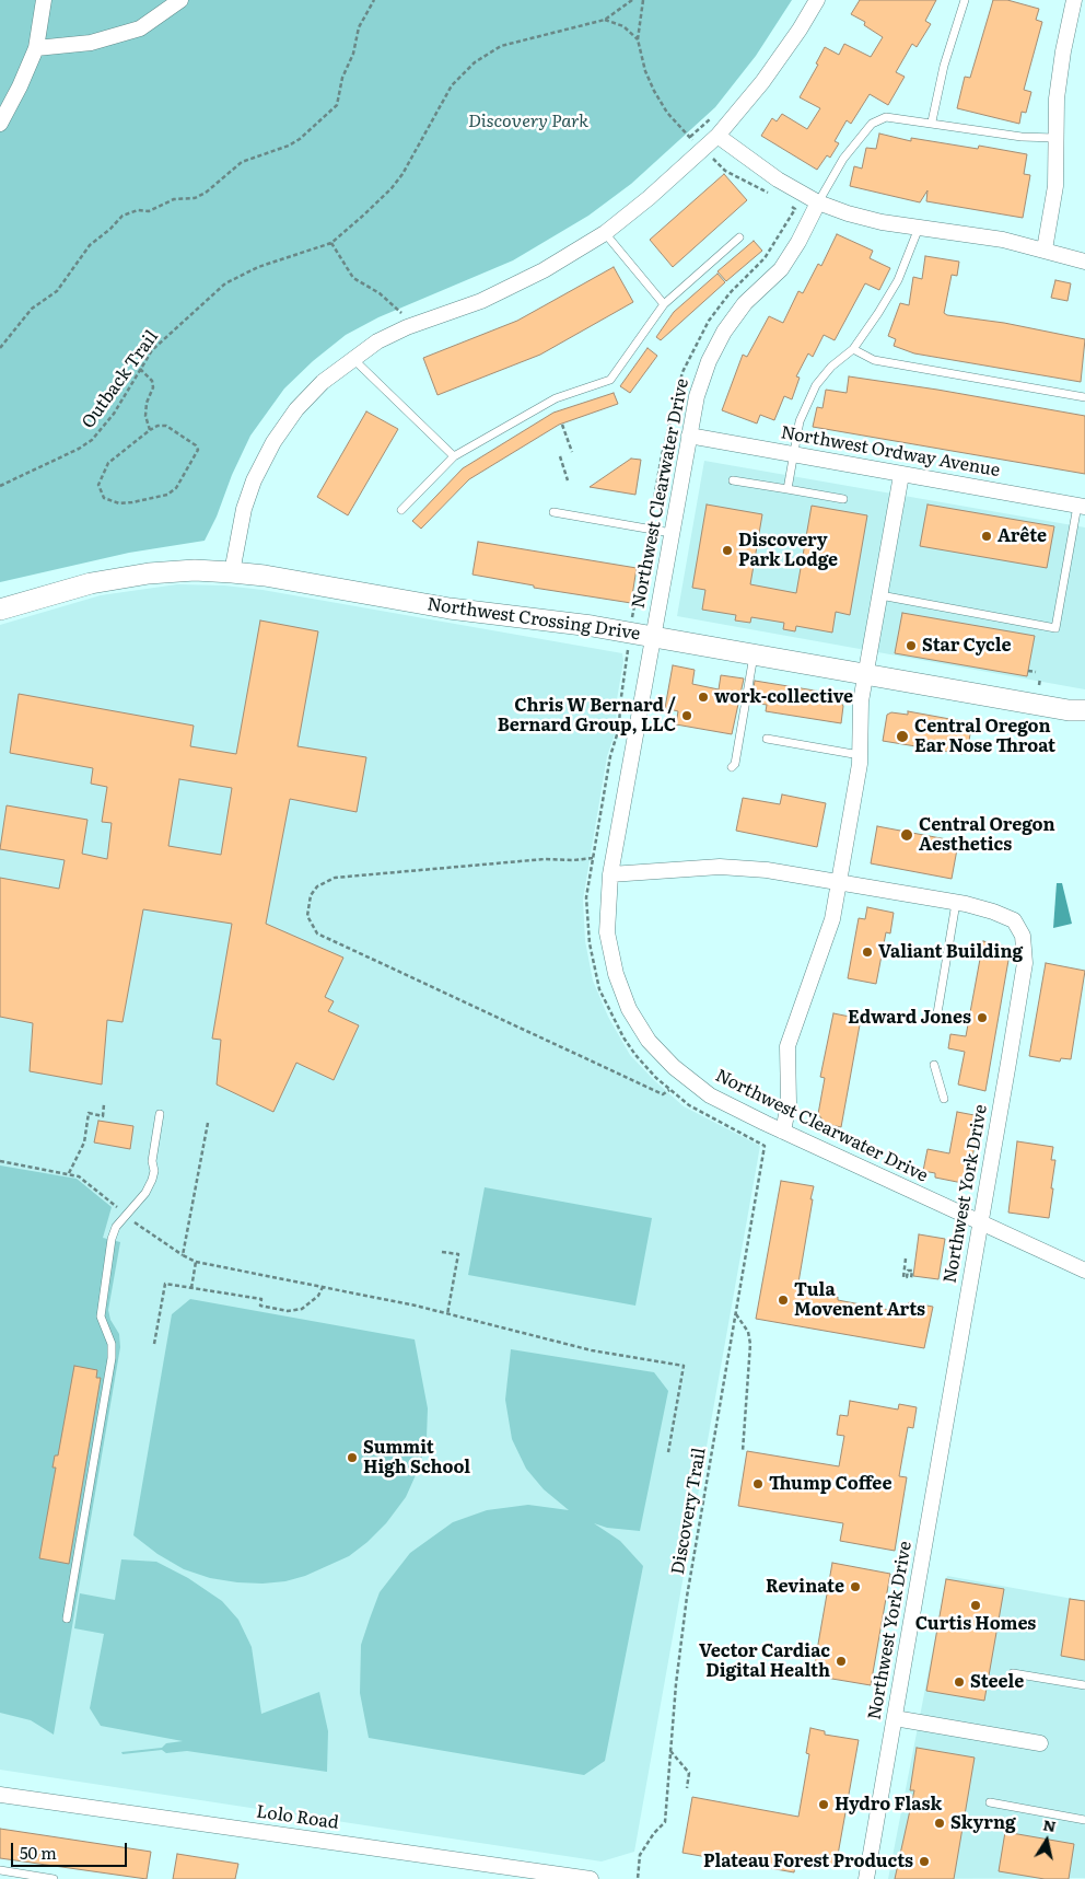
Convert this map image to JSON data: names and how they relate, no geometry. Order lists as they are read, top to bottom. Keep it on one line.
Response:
{"streets":{"street":["Northwest Ordway Avenue","Northwest Clearwater Drive","Northwest Crossing Drive","Northwest York Drive","Lolo Road"],"path":["Outback Trail","Discovery Trail"]},"crossings":[["Northwest Ordway Avenue","Northwest Clearwater Drive"],["Northwest Clearwater Drive","Northwest Crossing Drive"],["Northwest Clearwater Drive","Northwest York Drive"]],"parks":["Discovery Park"],"places":["Arête","Discovery Park Lodge","Star Cycle","work-collective","Chris W Bernard / Bernard Group, LLC","Central Oregon Ear Nose Throat","Central Oregon Aesthetics","Valiant Building","Edward Jones","Tula Movenent Arts","Summit High School","Thump Coffee","Revinate","Curtis Homes","Vector Cardiac Digital Health","Steele","Hydro Flask","Skyrng","Plateau Forest Products"],"scale_bar":"50 m","north":"top"}
